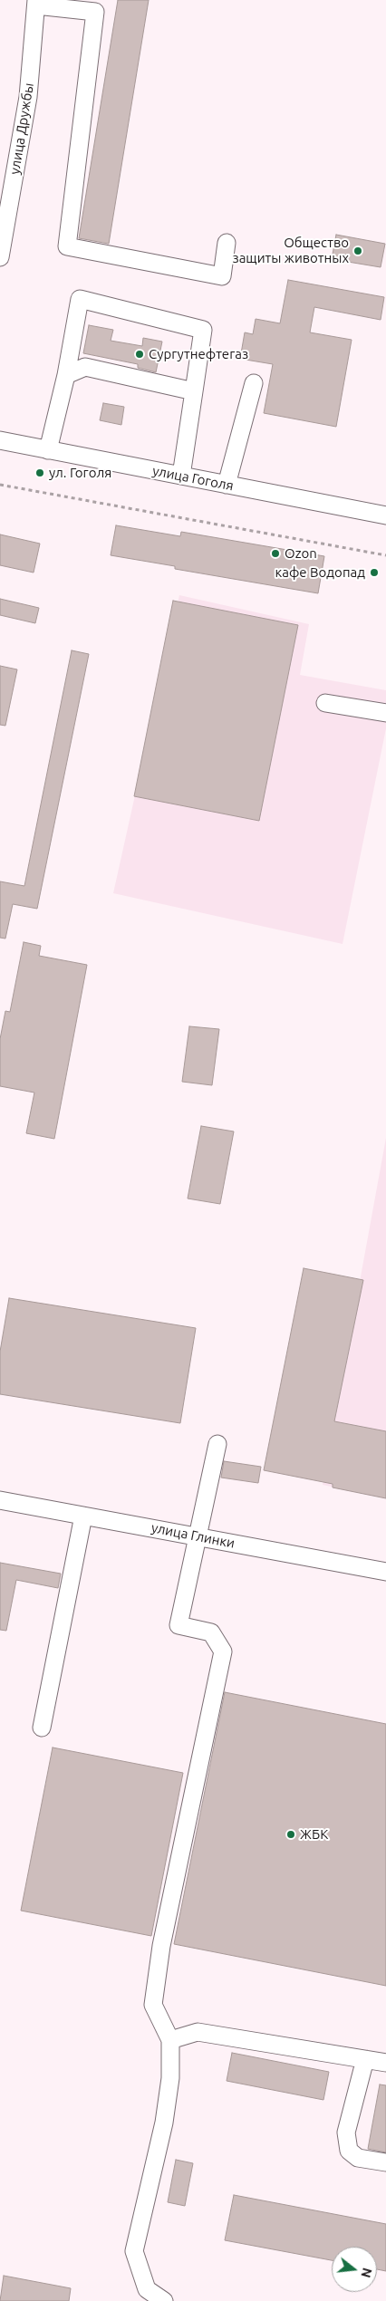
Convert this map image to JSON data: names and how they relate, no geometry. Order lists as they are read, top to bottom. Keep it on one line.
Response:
{"streets":{"street":["улица Дружбы","улица Гоголя","улица Глинки"]},"places":["Общество защиты животных","Сургутнефтегаз","ул. Гоголя","Ozon","кафе Водопад","ЖБК"],"north":"right"}
